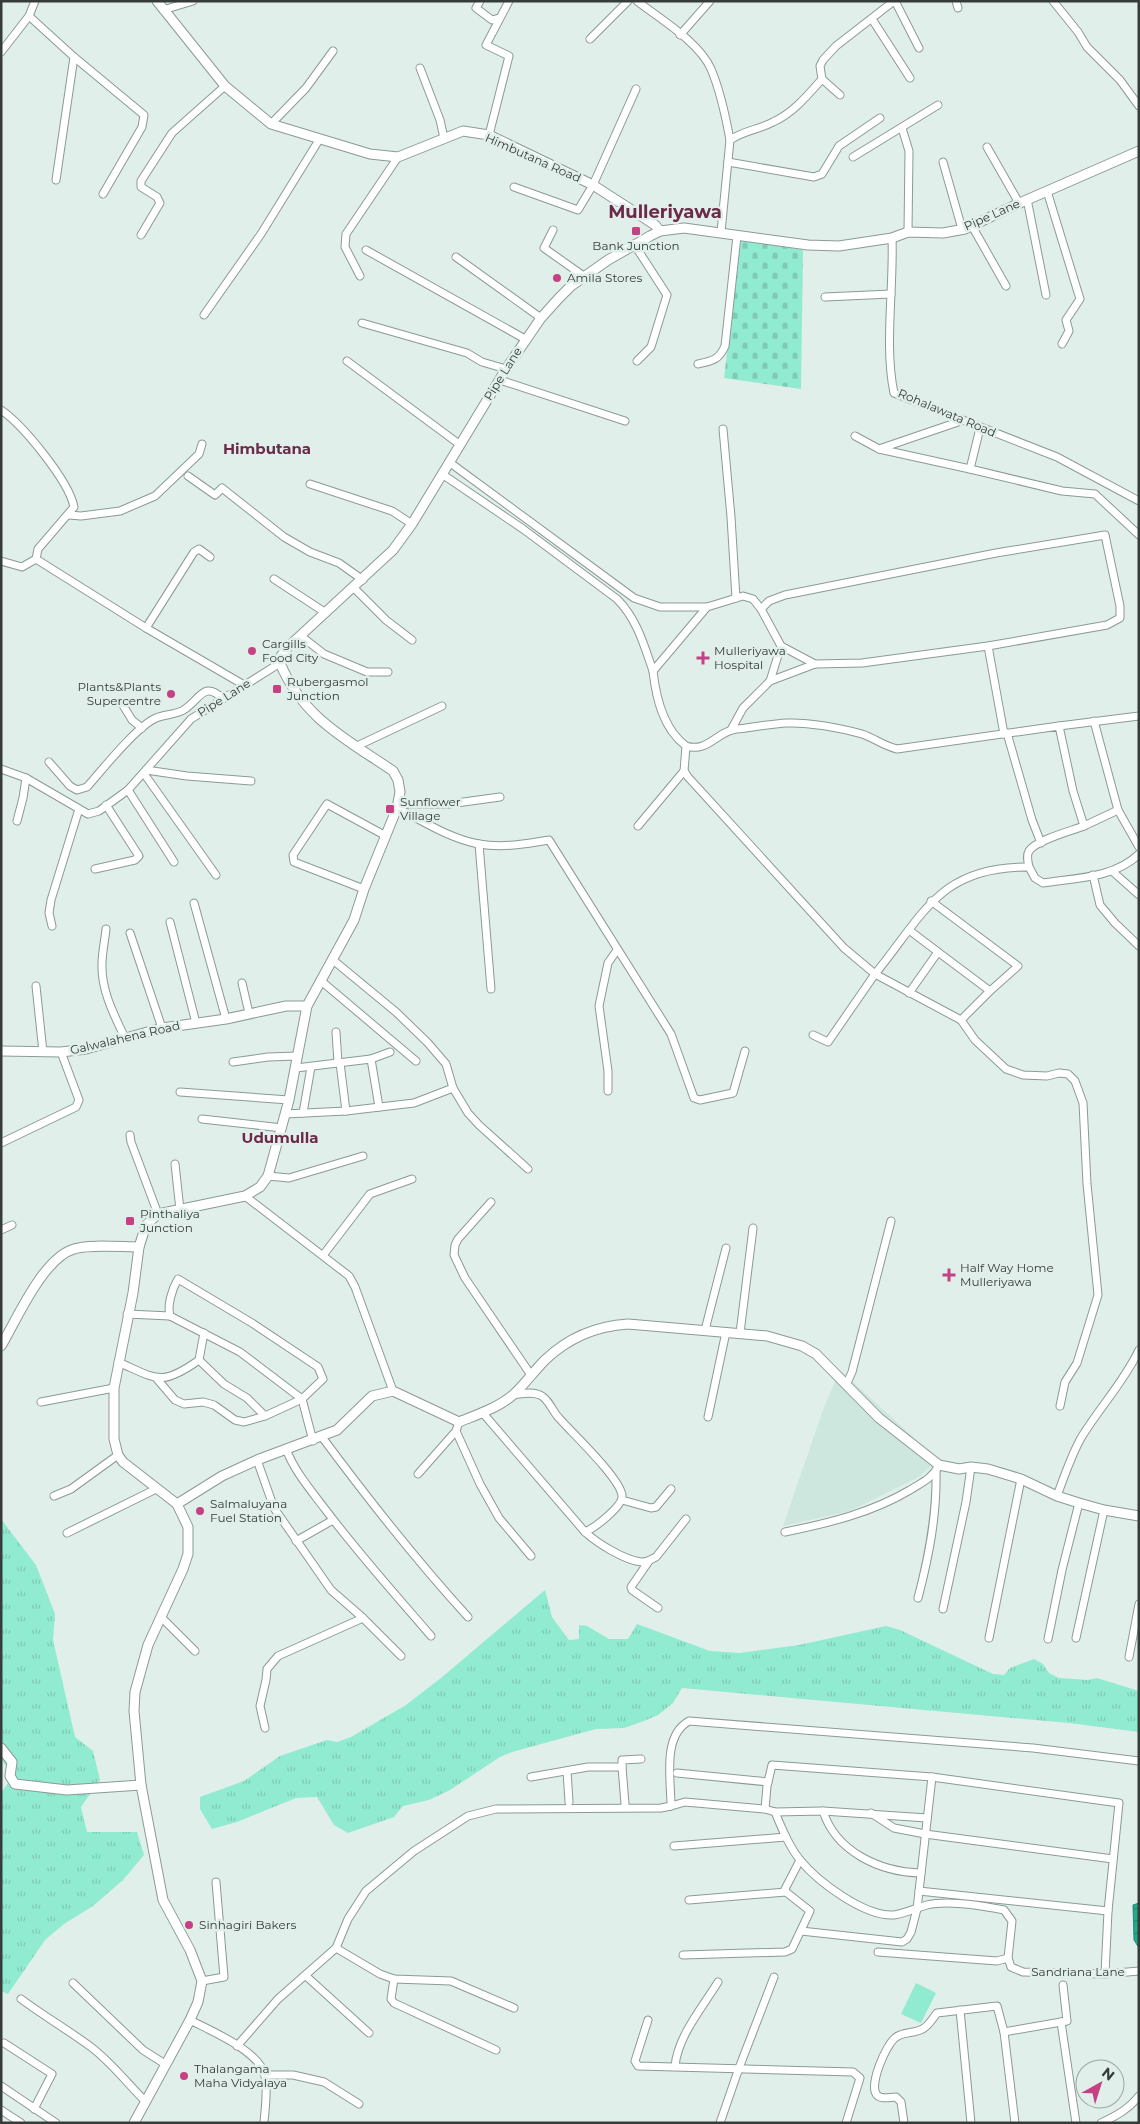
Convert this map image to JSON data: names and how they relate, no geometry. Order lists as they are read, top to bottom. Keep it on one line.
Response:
{"streets":{"street":["Himbutana Road","Pipe Lane","Rohalawata Road","Galwalahena Road","Sandriana Lane"]},"crossings":[["Himbutana Road","Pipe Lane"],["Pipe Lane","Rohalawata Road"]],"districts":["Mulleriyawa","Himbutana","Udumulla"],"places":{"transit":["Bank Junction","Rubergasmol Junction","Sunflower Village","Pinthaliya Junction"],"other":["Amila Stores","Cargills Food City","Plants&Plants Supercentre","Salmaluyana Fuel Station","Sinhagiri Bakers","Thalangama Maha Vidyalaya"],"health":["Mulleriyawa Hospital","Half Way Home Mulleriyawa"]},"north":"top right"}
